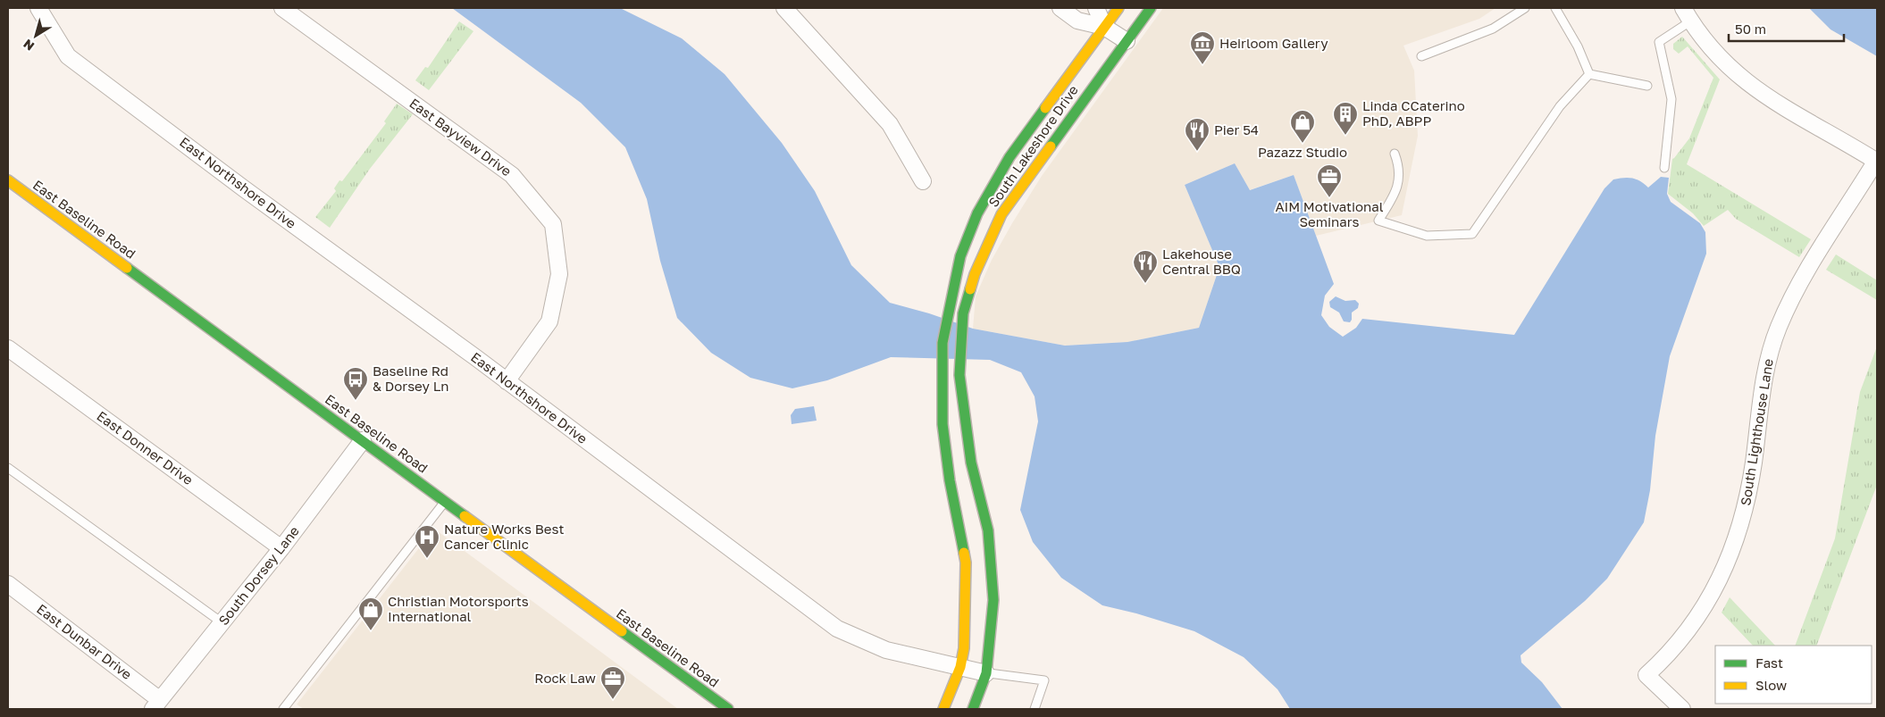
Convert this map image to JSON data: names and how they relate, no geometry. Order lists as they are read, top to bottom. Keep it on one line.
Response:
{"streets":{"street":["East Bayview Drive","South Lakeshore Drive","East Northshore Drive","East Baseline Road","South Lighthouse Lane","East Donner Drive","South Dorsey Lane","East Dunbar Drive"]},"crossings":[["East Bayview Drive","East Northshore Drive"],["South Lakeshore Drive","East Northshore Drive"],["East Baseline Road","South Dorsey Lane"],["East Donner Drive","South Dorsey Lane"],["South Dorsey Lane","East Dunbar Drive"]],"places":{"museum":["Heirloom Gallery"],"building":["Linda CCaterino PhD, ABPP"],"shop":["Pazazz Studio","Christian Motorsports International"],"restaurant":["Pier 54","Lakehouse Central BBQ"],"office":["AIM Motivational Seminars","Rock Law"],"bus stop":["Baseline Rd & Dorsey Ln"],"hospital":["Nature Works Best Cancer Clinic"]},"legend":["Fast","Slow"],"scale_bar":"50 m","north":"bottom left"}
